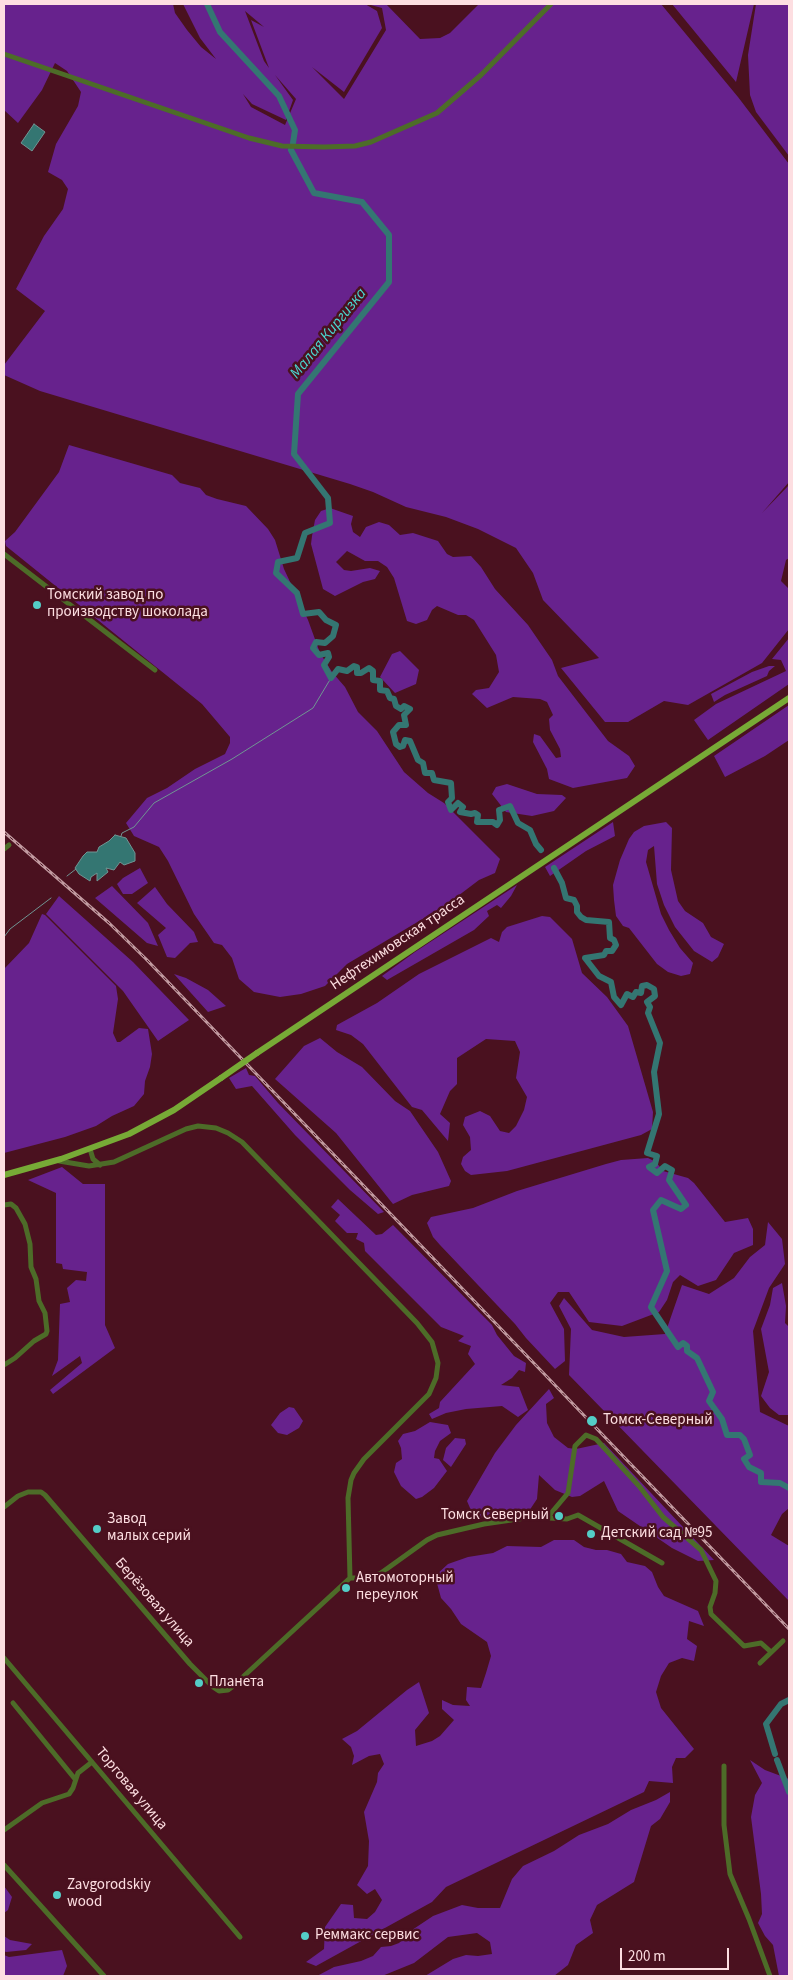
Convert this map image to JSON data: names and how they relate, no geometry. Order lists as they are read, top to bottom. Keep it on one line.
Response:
{"streets":{"main road":["Нефтехимовская трасса"],"street":["Берёзовая улица","Торговая улица"]},"water":["Малая Киргизка"],"places":["Томский завод по производству шоколада","Томск-Северный","Томск Северный","Завод малых серий","Детский сад №95","Автомоторный переулок","Планета","Zavgorodskiy wood","Реммакс сервис"],"scale_bar":"200 m"}
